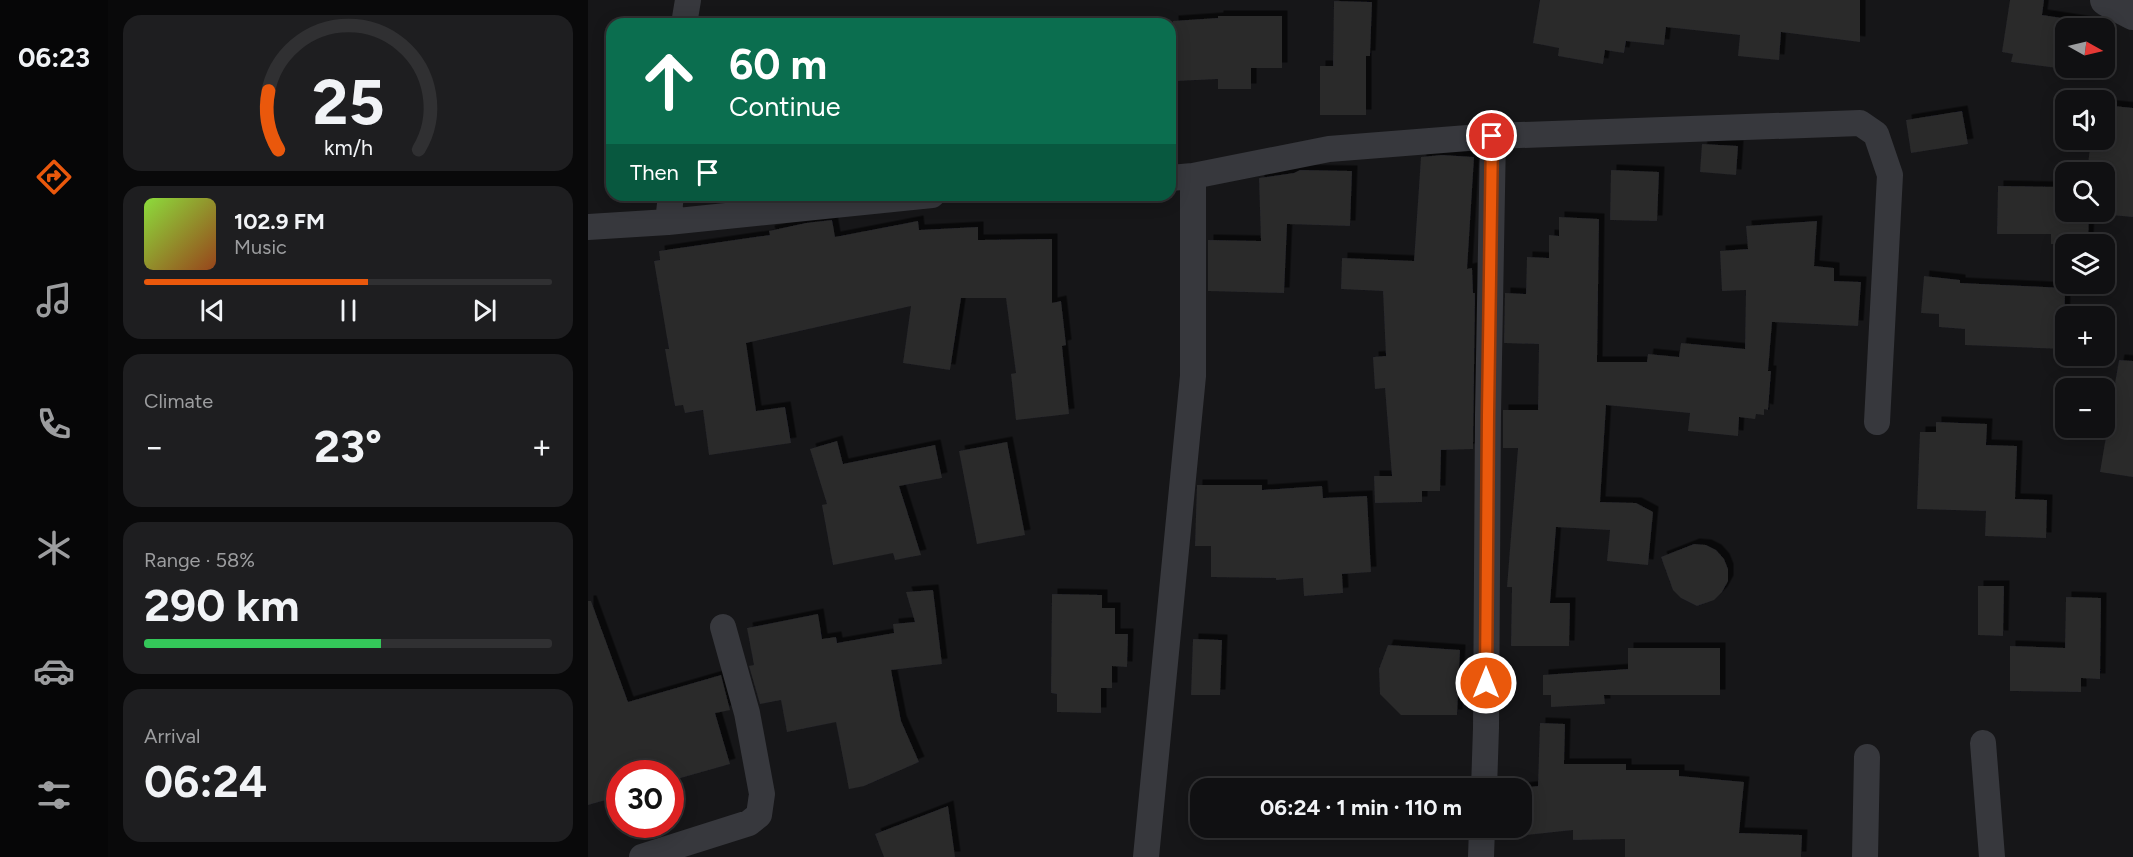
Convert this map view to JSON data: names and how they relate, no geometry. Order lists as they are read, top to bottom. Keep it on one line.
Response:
{"north":"right","page":{"tabs":"06:23","map_buttons":["+","−"],"turn":["60 m","Continue"],"then":"Then","song":["102.9 FM","Music"],"tile":["Climate",["Range · 58%","290 km"],["Arrival","06:24"]],"heat":["−","23°","+"],"limit":"30","trip":"06:24 · 1 min · 110 m","gauge":["25","km/h"]}}
